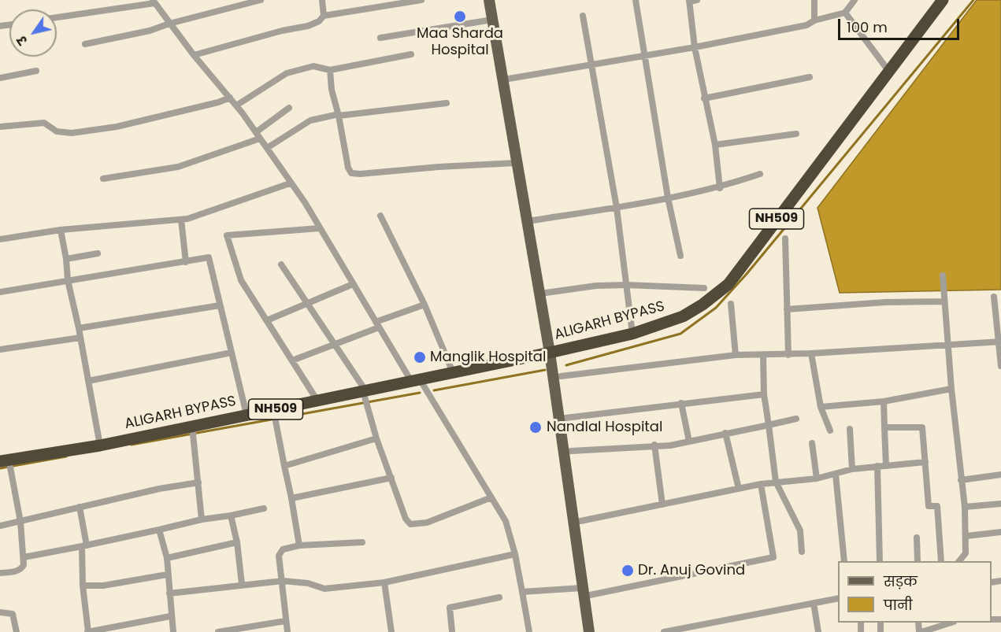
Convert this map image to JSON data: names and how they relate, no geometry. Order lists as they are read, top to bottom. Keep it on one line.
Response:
{"streets":{"highway":["NH509","ALIGARH BYPASS"]},"places":["Maa Sharda Hospital","Manglik Hospital","Nandlal Hospital","Dr. Anuj Govind"],"legend":["सड़क","पानी"],"scale_bar":"100 m","north":"bottom left"}
